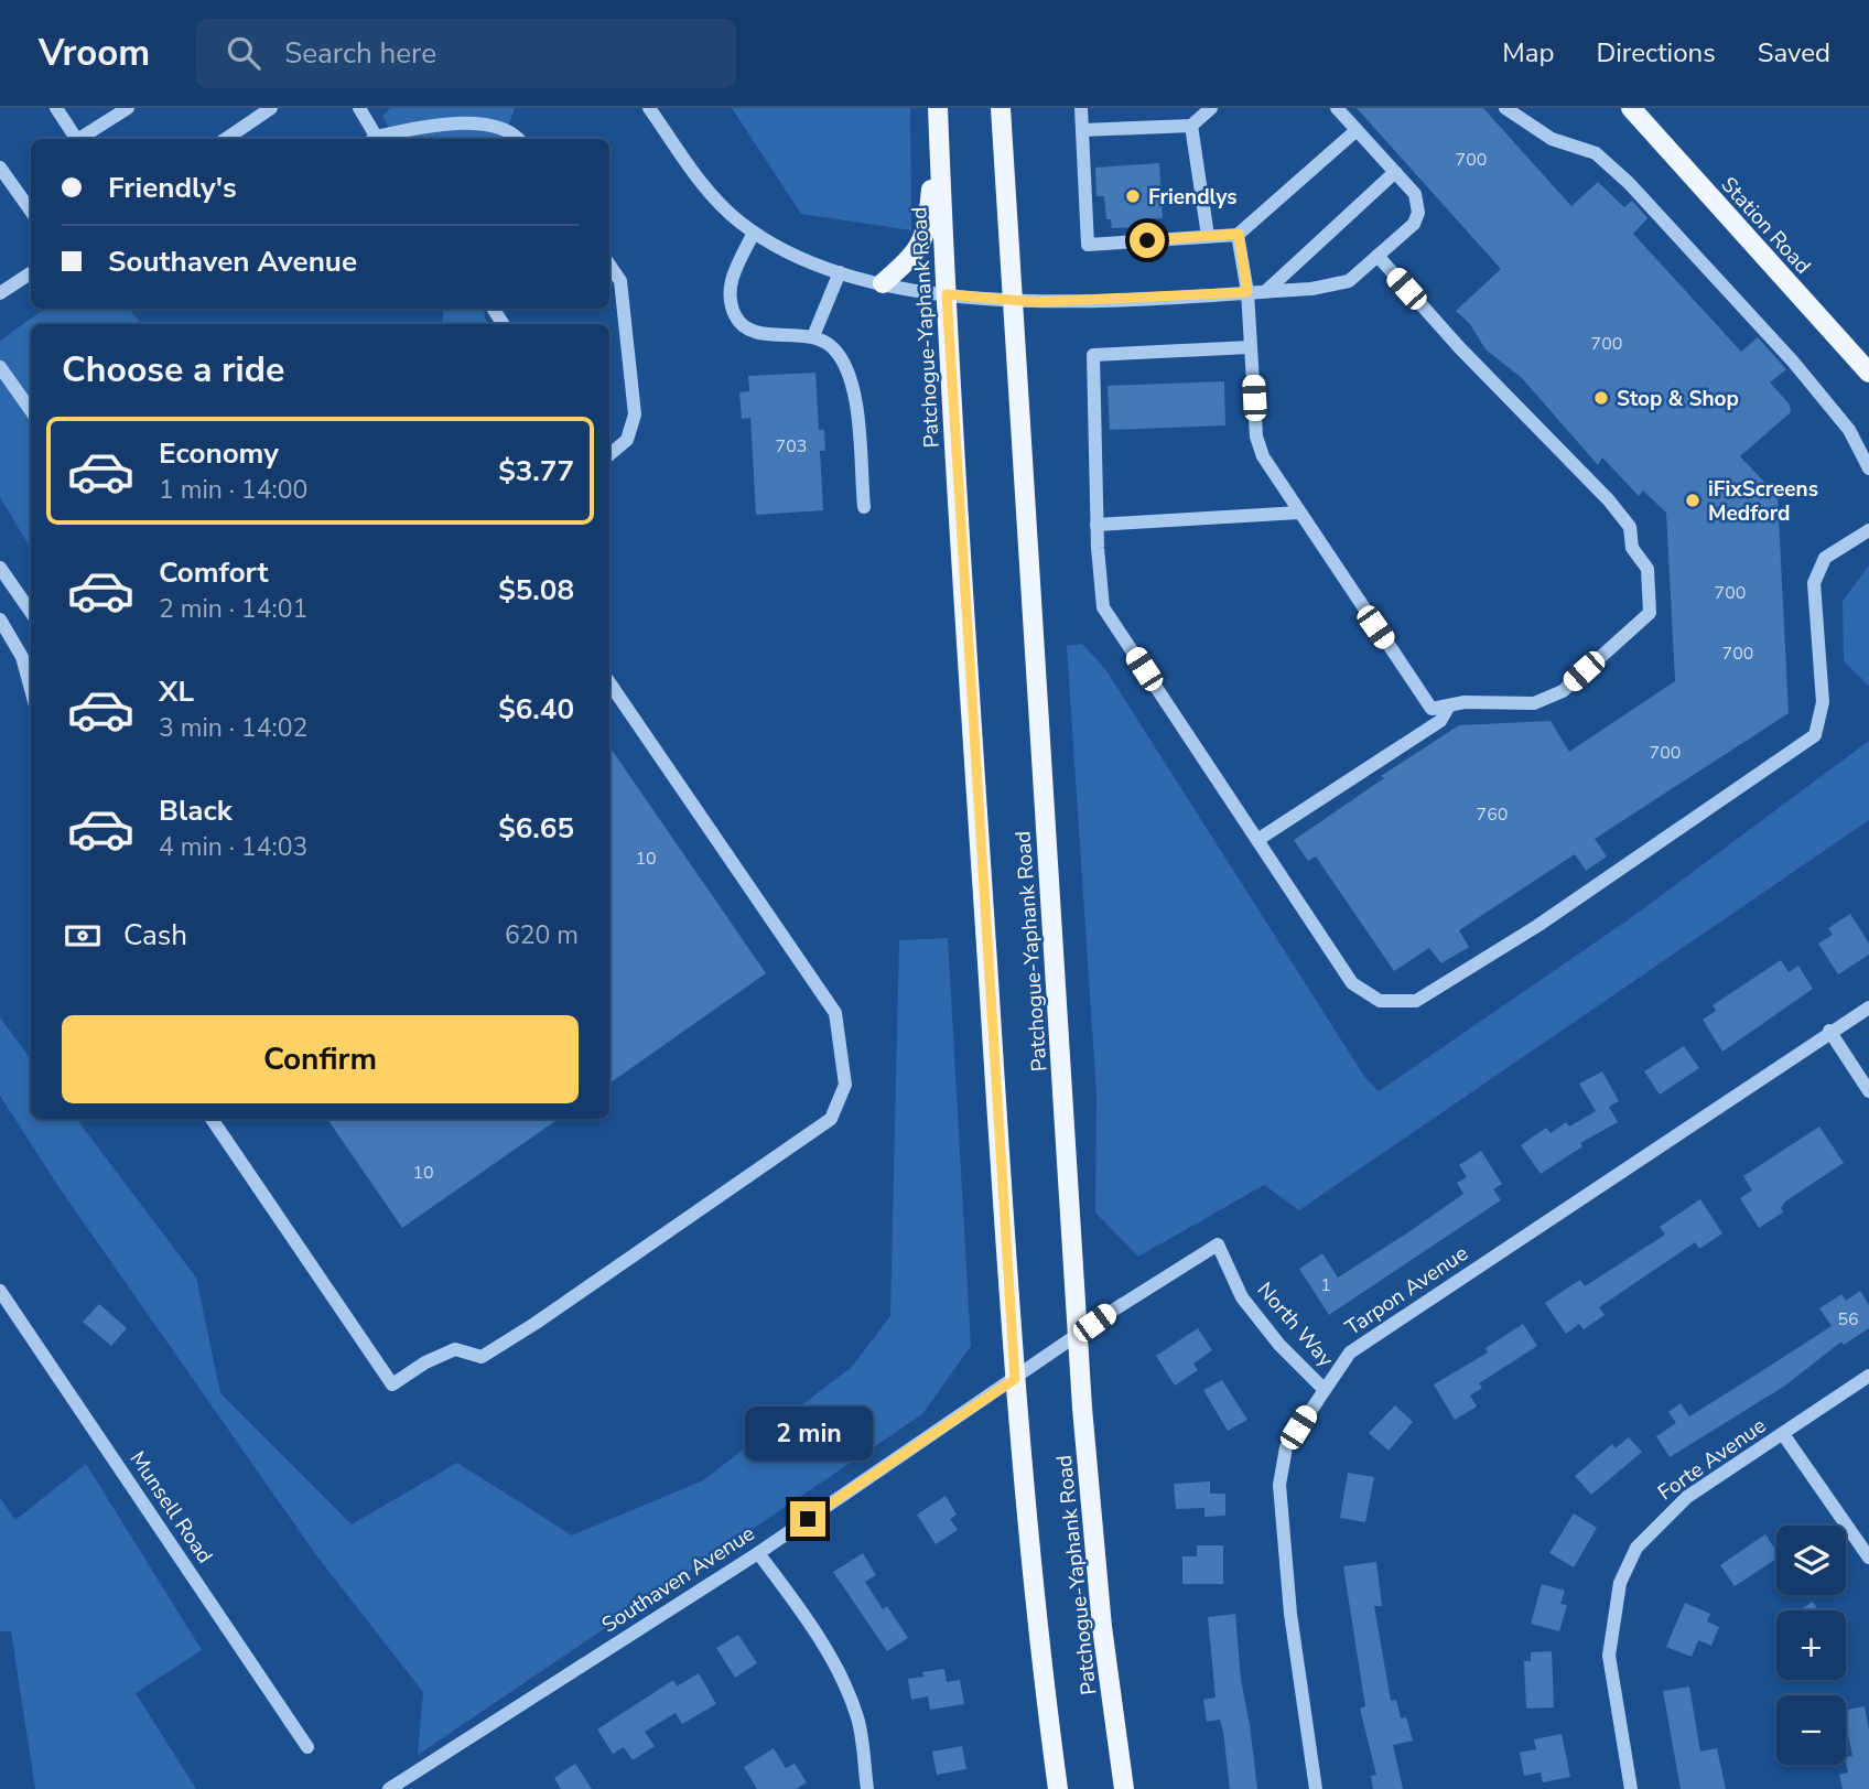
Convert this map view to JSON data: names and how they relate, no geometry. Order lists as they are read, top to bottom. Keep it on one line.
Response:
{"streets":{"main road":["Station Road","Patchogue-Yaphank Road"],"street":["Tarpon Avenue","North Way","Forte Avenue","Munsell Road","Southaven Avenue"]},"crossings":[["Patchogue-Yaphank Road","Southaven Avenue"],["Tarpon Avenue","North Way"],["North Way","Southaven Avenue"]],"places":["Friendlys","Stop & Shop","iFixScreens Medford"],"house_numbers":["700","700","703","700","700","700","760","10","10","1","56"],"page":{"header":"Vroom","search":"Search here","nav":["Map","Directions","Saved"],"banner":["Friendly's","Southaven Avenue"],"heading":"Choose a ride","list":[{"name":"Economy","note":"1 min · 14:00","value":"$3.77"},{"name":"Comfort","note":"2 min · 14:01","value":"$5.08"},{"name":"XL","note":"3 min · 14:02","value":"$6.40"},{"name":"Black","note":"4 min · 14:03","value":"$6.65"}],"pay":["Cash","620 m"],"buttons":"Confirm","bubble":"2 min","map_buttons":["+","−"]}}
